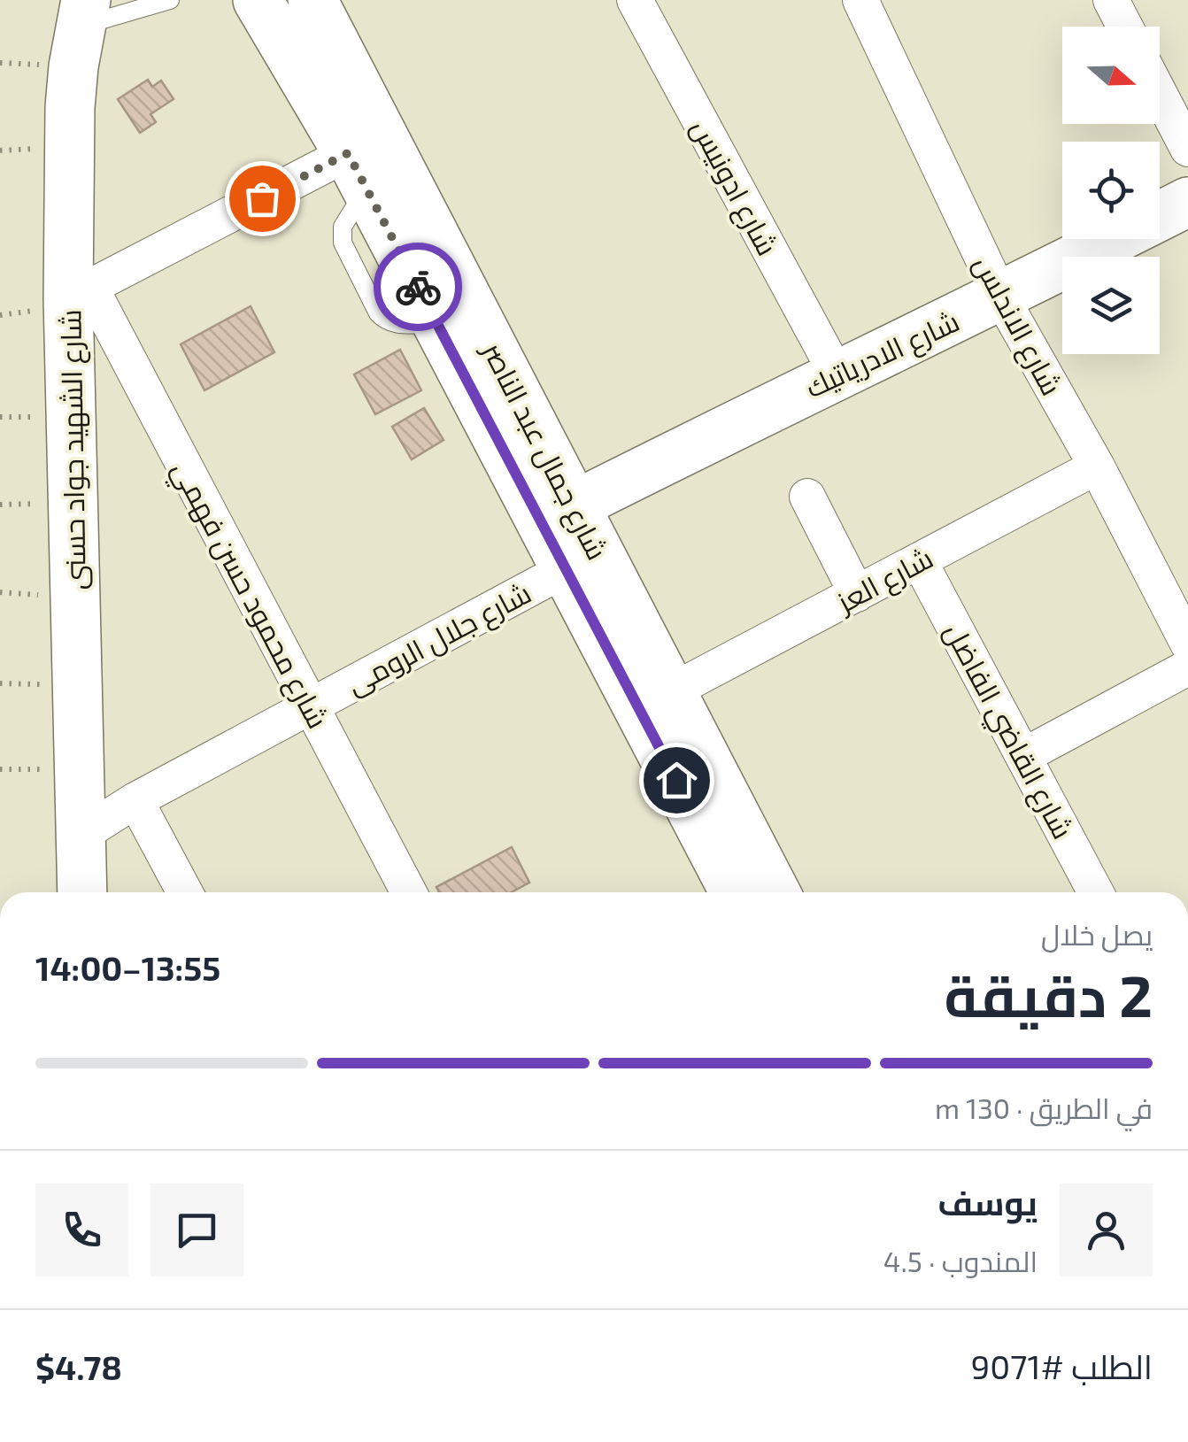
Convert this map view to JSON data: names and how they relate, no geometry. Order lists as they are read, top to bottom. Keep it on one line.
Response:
{"streets":{"main road":["شارع الادرياتيك","شارع الشهيد جواد حسنى","شارع جمال عبد الناصر"],"street":["شارع ادونيس","شارع الاندلس","شارع العز","شارع محمود حسن فهمي","شارع جلال الرومى","شارع القاضي الفاضل"]},"crossings":[["شارع ادونيس","شارع الادرياتيك"],["شارع الاندلس","شارع الادرياتيك"],["شارع الاندلس","شارع العز"],["شارع الادرياتيك","شارع جمال عبد الناصر"],["شارع الشهيد جواد حسنى","شارع محمود حسن فهمي"],["شارع الشهيد جواد حسنى","شارع جلال الرومى"],["شارع جمال عبد الناصر","شارع العز"],["شارع جمال عبد الناصر","شارع جلال الرومى"],["شارع العز","شارع القاضي الفاضل"],["شارع محمود حسن فهمي","شارع جلال الرومى"]],"north":"right","page":{"heading":["2 دقيقة","يصل خلال","13:55–14:00"],"panel":["يوسف","المندوب · 4.5","الطلب #9071","$4.78"],"bar":"في الطريق · 130 m"}}
